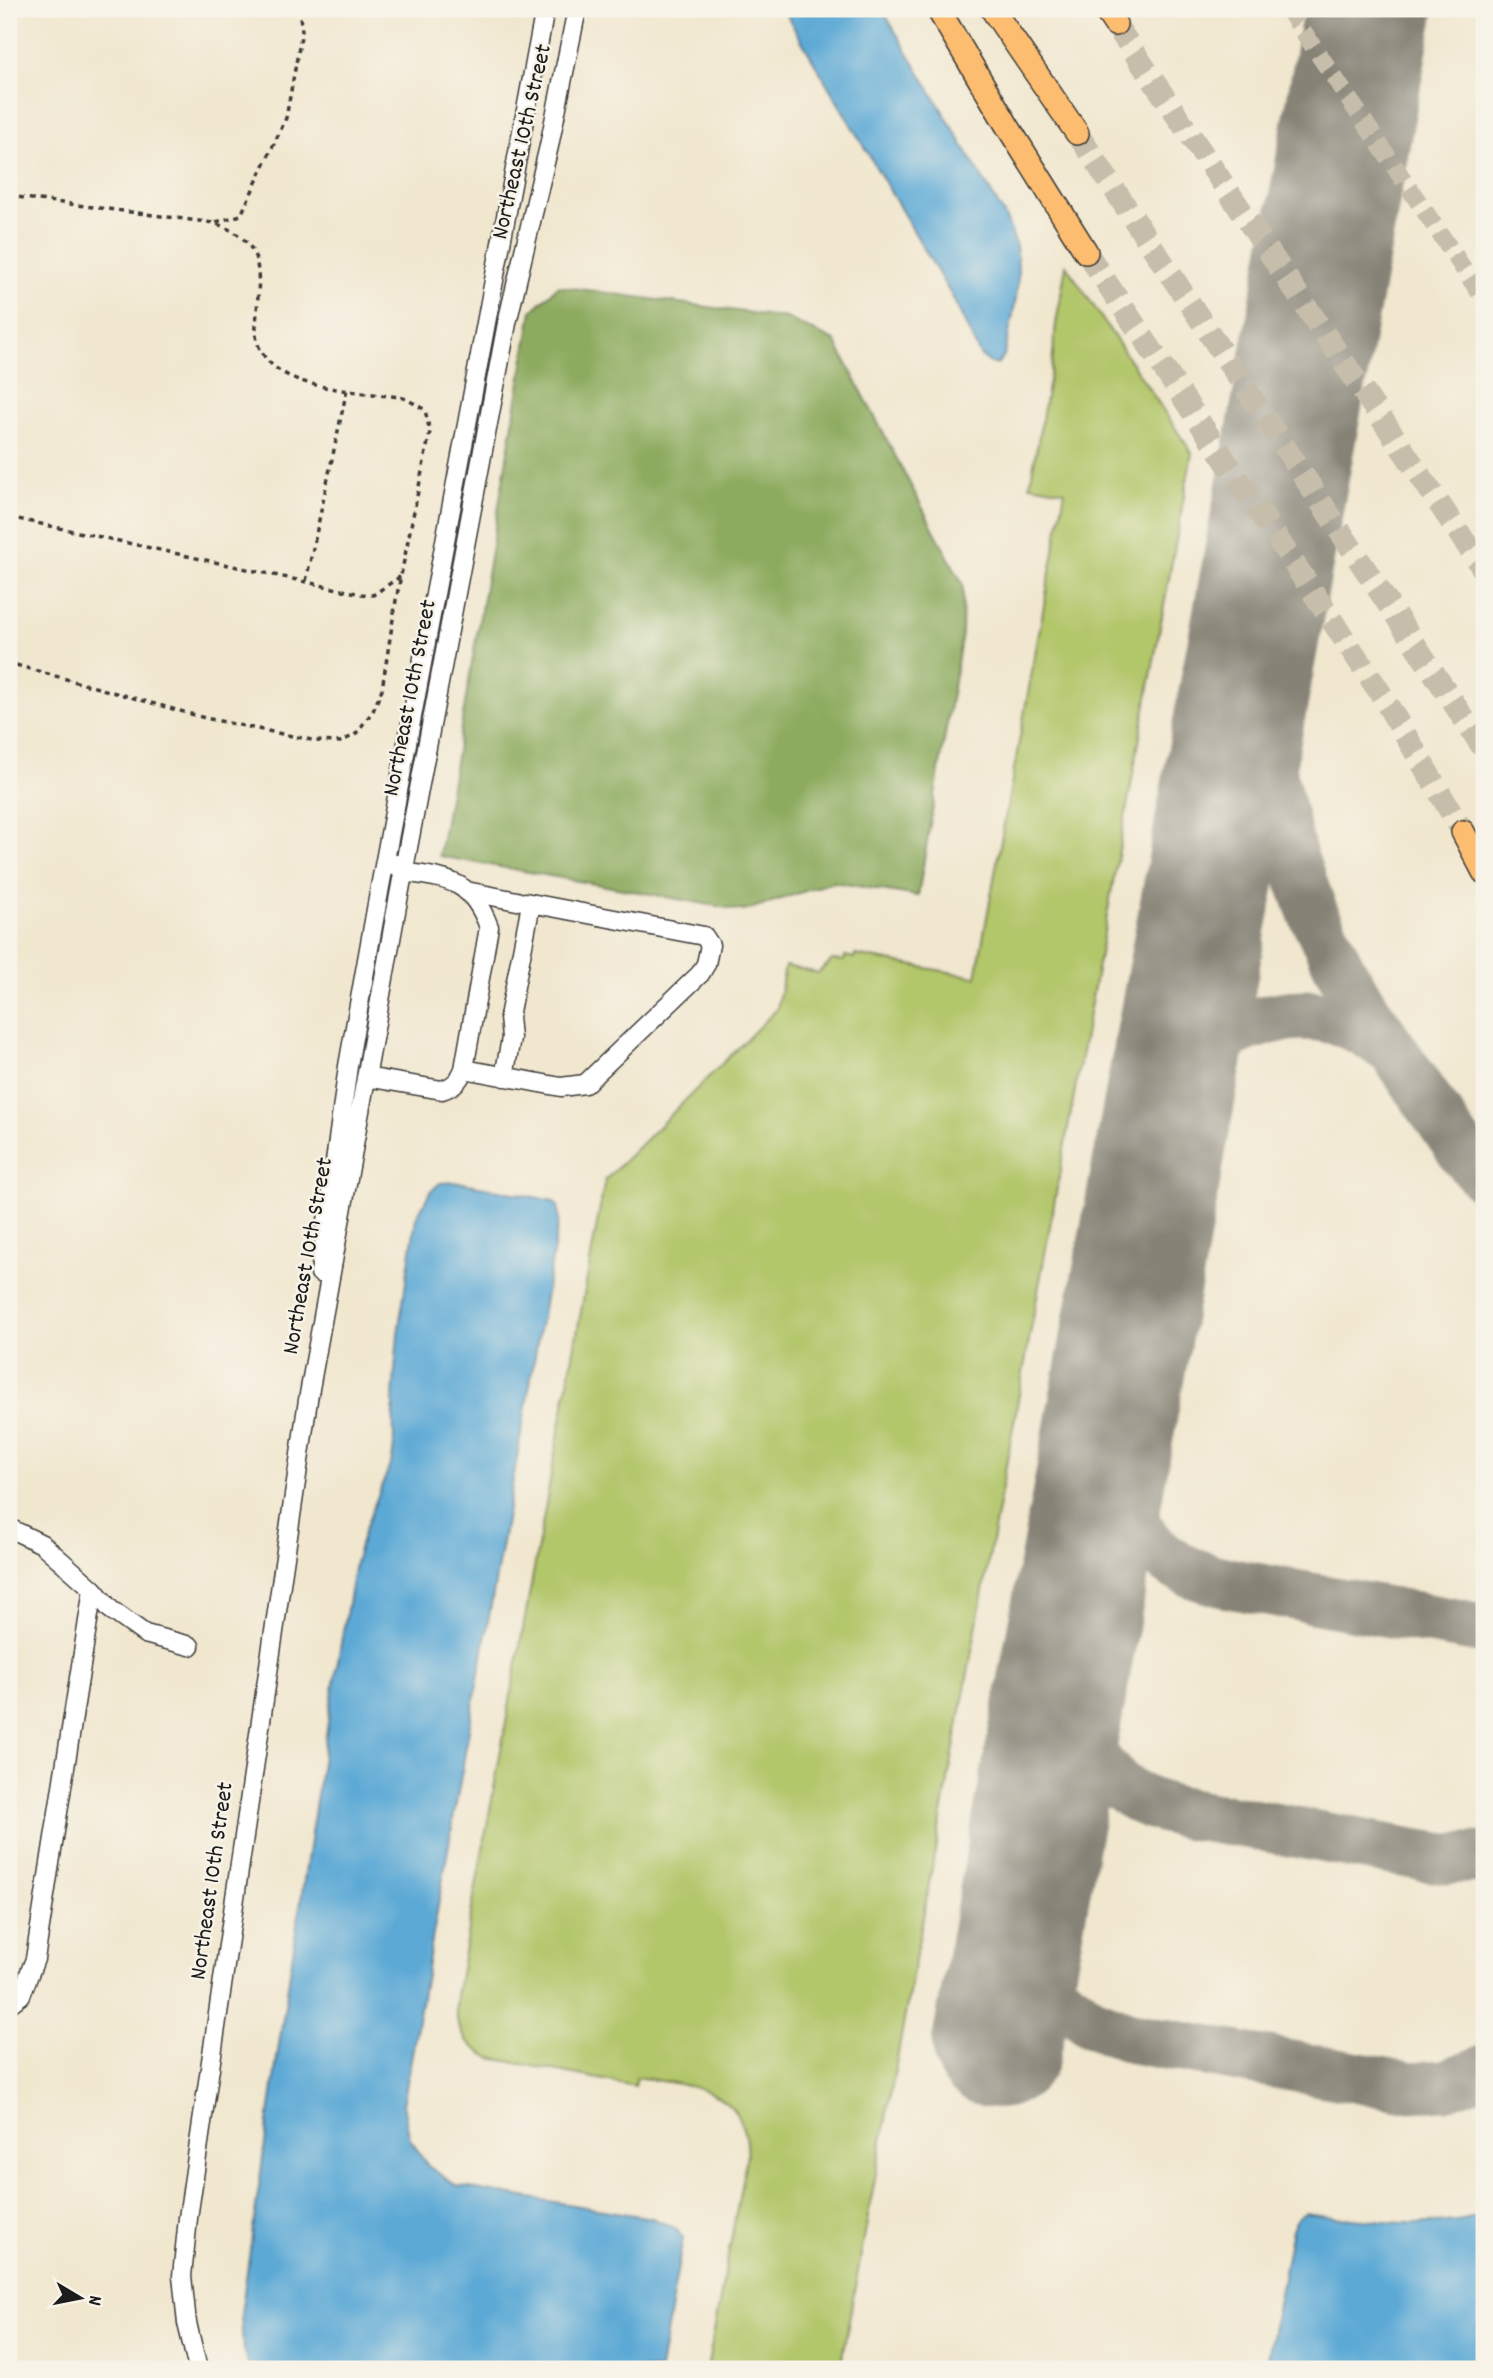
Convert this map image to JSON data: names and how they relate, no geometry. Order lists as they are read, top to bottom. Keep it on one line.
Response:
{"streets":{"street":["Northeast 10th Street"]},"north":"right"}
